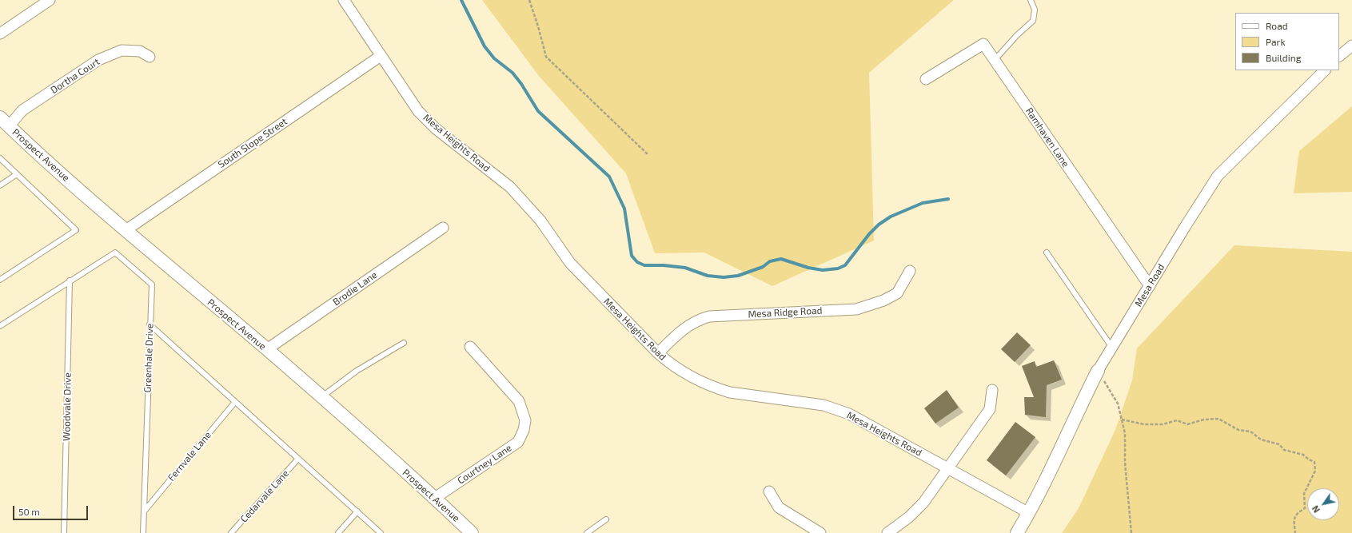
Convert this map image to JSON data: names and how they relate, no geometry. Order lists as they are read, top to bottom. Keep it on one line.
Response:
{"streets":{"street":["Dortha Court","Ramhaven Lane","South Slope Street","Mesa Heights Road","Prospect Avenue","Mesa Road","Brodie Lane","Mesa Ridge Road","Courtney Lane"],"lane":["Greenhale Drive","Woodvale Drive","Fernvale Lane","Cedarvale Lane"]},"crossings":[["Dortha Court","Prospect Avenue"],["Ramhaven Lane","Mesa Road"],["South Slope Street","Mesa Heights Road"],["South Slope Street","Prospect Avenue"],["Mesa Heights Road","Mesa Road"],["Mesa Heights Road","Mesa Ridge Road"],["Prospect Avenue","Brodie Lane"],["Prospect Avenue","Courtney Lane"],["Greenhale Drive","Woodvale Drive"],["Greenhale Drive","Fernvale Lane"]],"legend":["Road","Park","Building"],"scale_bar":"50 m","north":"bottom left"}
